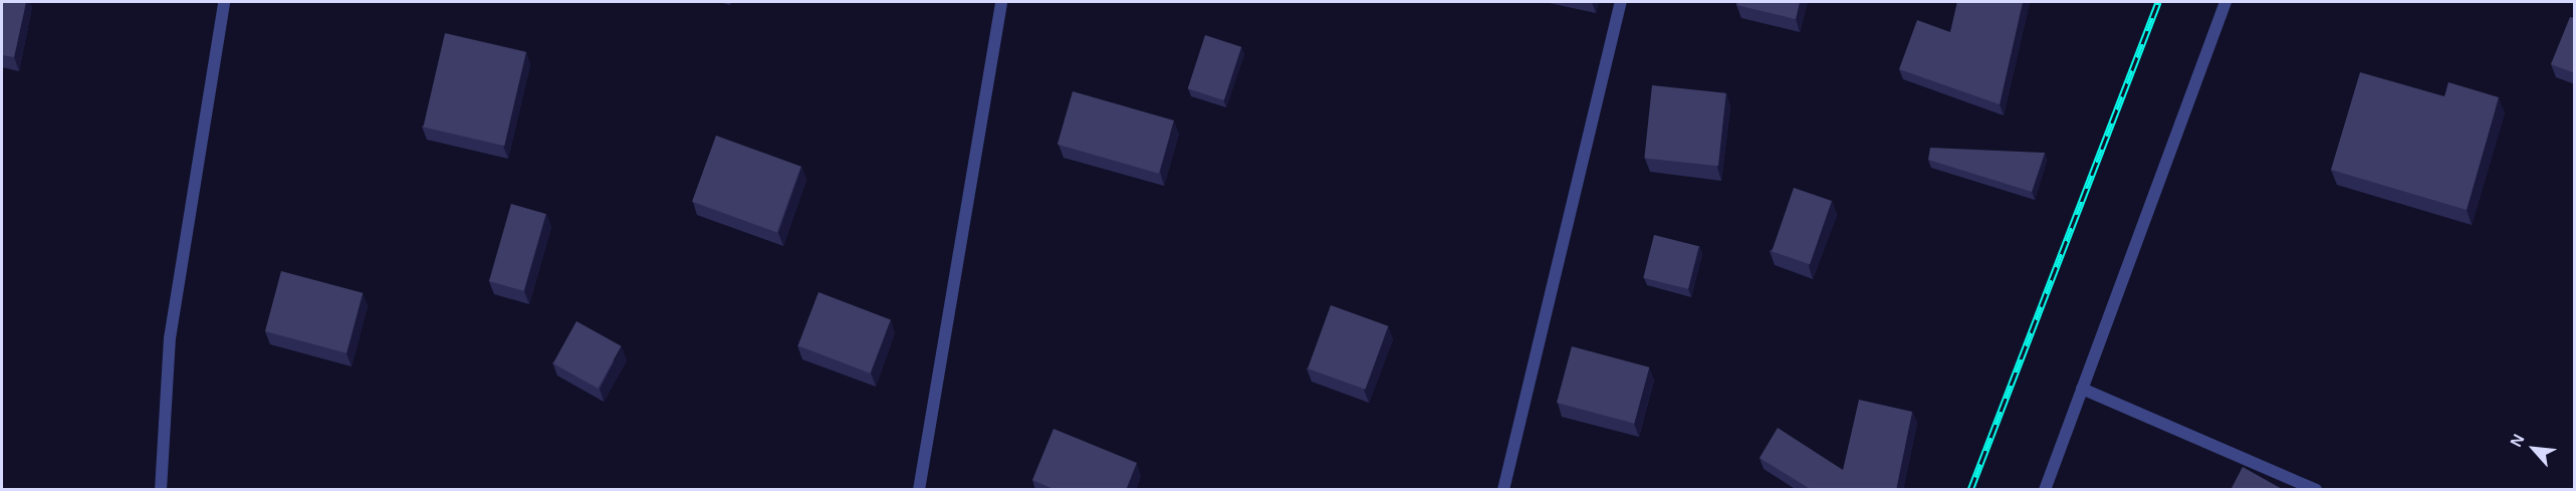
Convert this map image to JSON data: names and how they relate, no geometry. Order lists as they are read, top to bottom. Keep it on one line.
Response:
{"north":"top left"}
